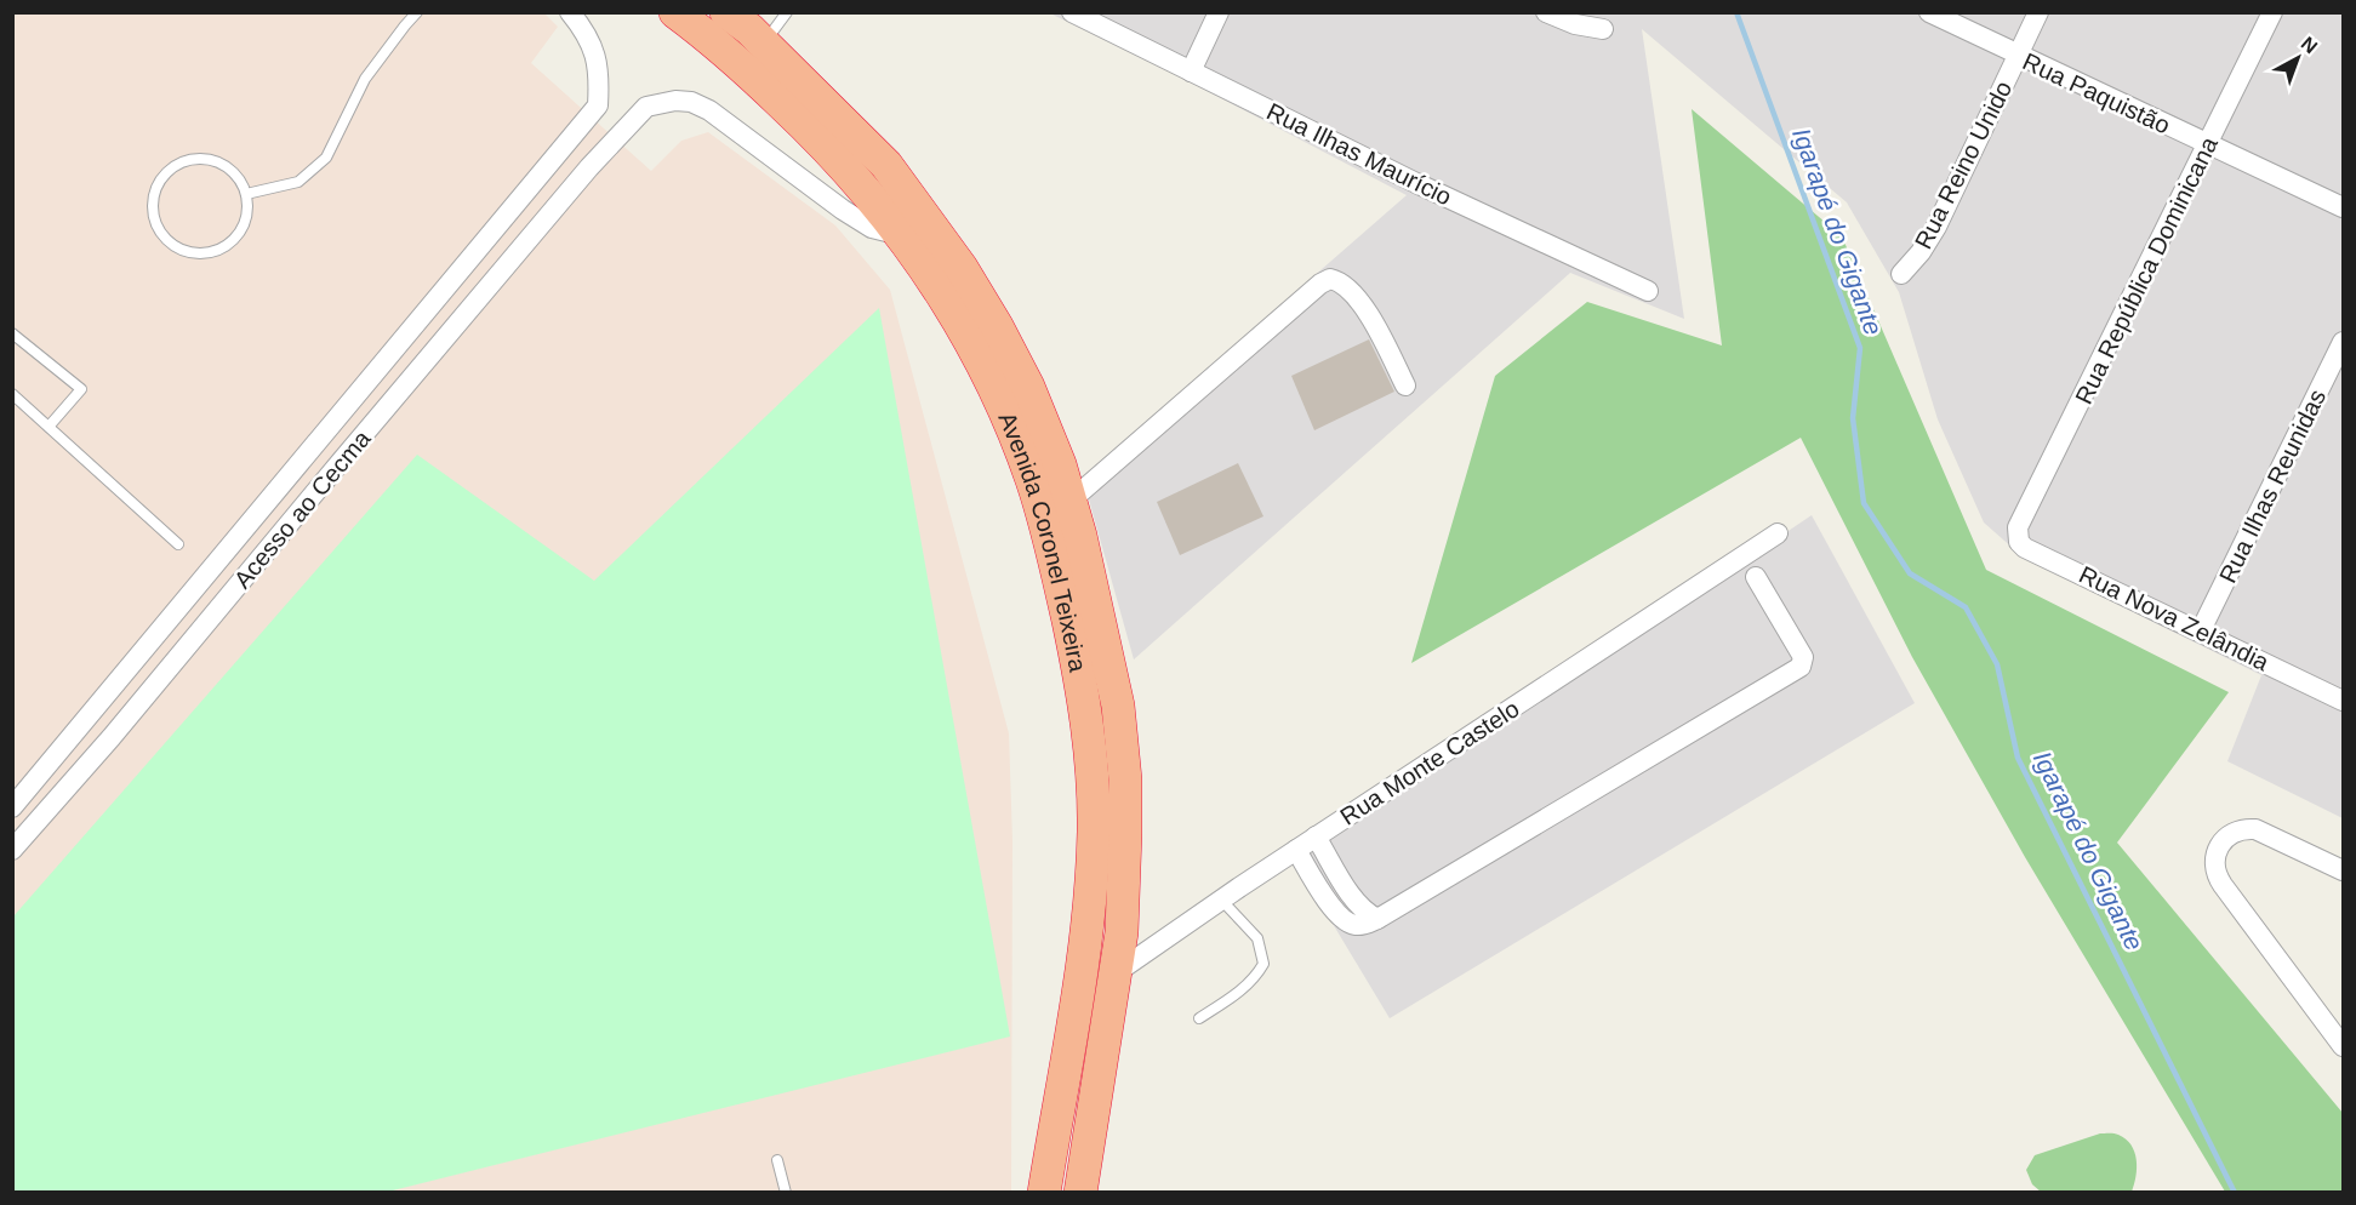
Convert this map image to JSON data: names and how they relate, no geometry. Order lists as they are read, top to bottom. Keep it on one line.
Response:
{"streets":{"highway":["Avenida Coronel Teixeira"],"street":["Rua Paquistão","Rua Ilhas Maurício","Rua Reino Unido","Rua República Dominicana","Rua Ilhas Reunidas","Acesso ao Cecma","Rua Nova Zelândia","Rua Monte Castelo"]},"crossings":[["Rua Paquistão","Rua Reino Unido"],["Rua Paquistão","Rua República Dominicana"],["Rua República Dominicana","Rua Nova Zelândia"],["Rua Ilhas Reunidas","Rua Nova Zelândia"],["Acesso ao Cecma","Avenida Coronel Teixeira"],["Avenida Coronel Teixeira","Rua Monte Castelo"]],"water":["Igarapé do Gigante"],"north":"top right"}
